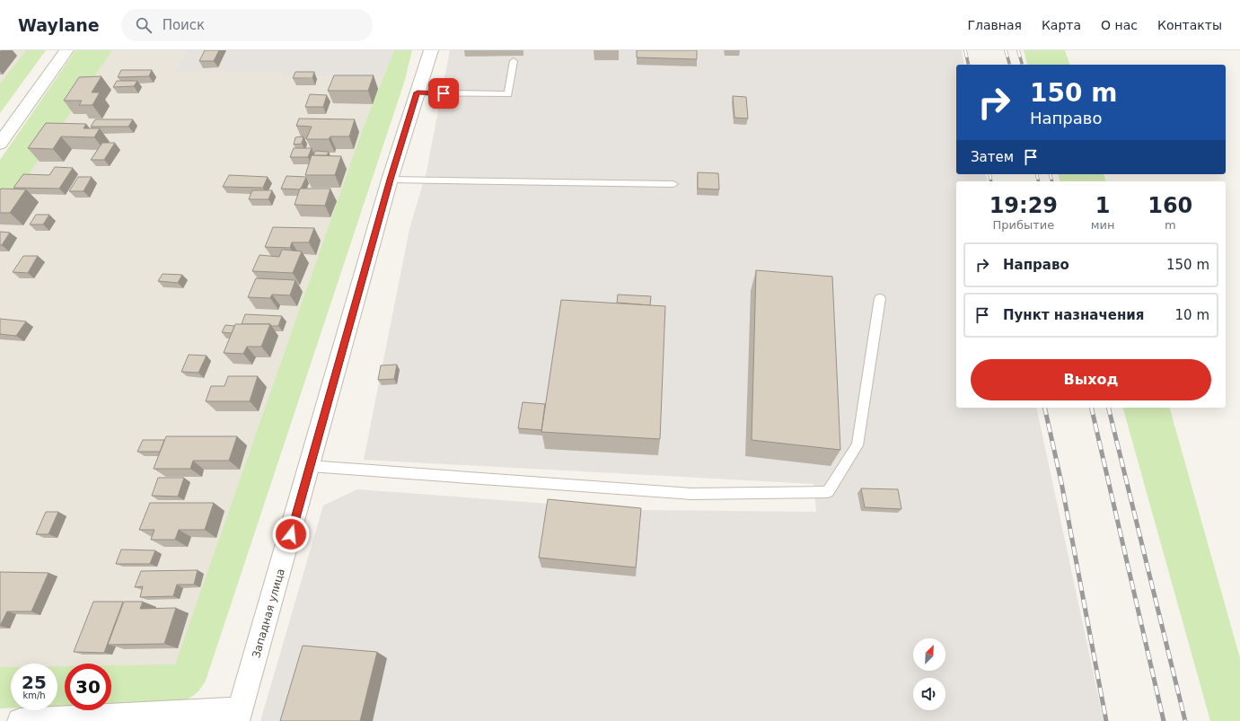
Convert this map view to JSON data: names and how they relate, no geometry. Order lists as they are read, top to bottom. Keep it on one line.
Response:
{"streets":{"street":["Западная улица"]},"north":"top right","page":{"header":"Waylane","search":"Поиск","nav":["Главная","Карта","О нас","Контакты"],"turn":["150 m","Направо"],"then":"Затем","eta":["19:29","Прибытие","1","мин","160","m"],"list":[{"name":"Направо","value":"150 m"},{"name":"Пункт назначения","value":"10 m"}],"buttons":"Выход","speed":"25 km/h","limit":"30"}}
